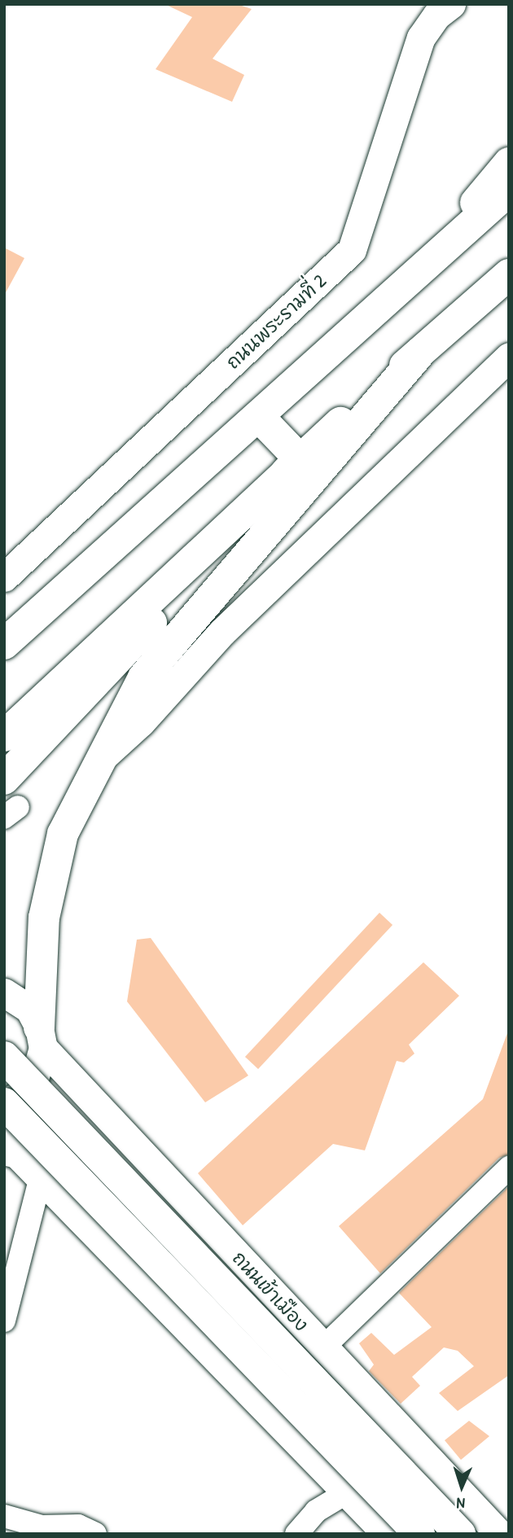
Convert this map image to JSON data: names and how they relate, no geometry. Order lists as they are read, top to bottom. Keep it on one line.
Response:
{"streets":{"main road":["ถนนพระรามที่ 2","ถนนเข้าเมือง"]},"north":"bottom"}
